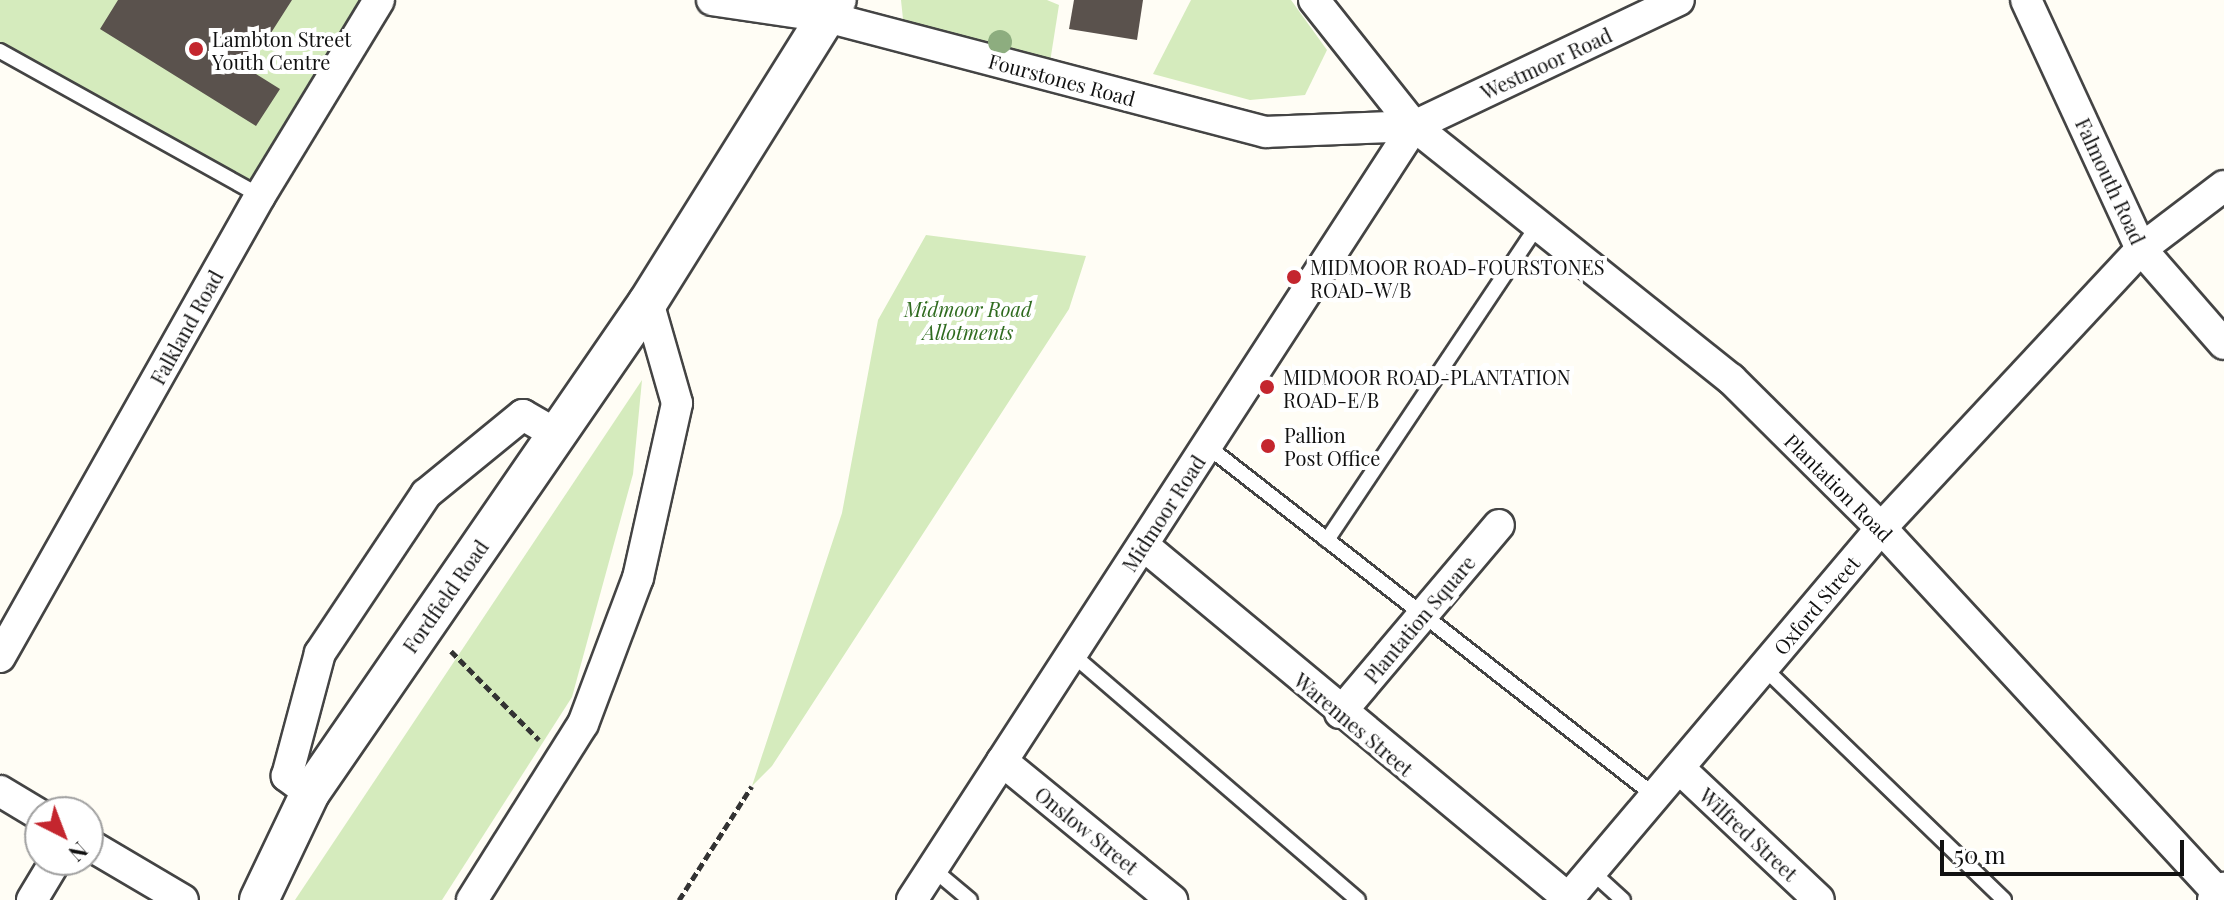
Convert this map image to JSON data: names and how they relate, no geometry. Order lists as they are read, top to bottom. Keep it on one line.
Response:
{"streets":{"street":["Westmoor Road","Fourstones Road","Falmouth Road","Falkland Road","Plantation Road","Midmoor Road","Fordfield Road","Oxford Street","Plantation Square","Warennes Street","Onslow Street","Wilfred Street"]},"crossings":[["Westmoor Road","Fourstones Road"],["Westmoor Road","Plantation Road"],["Westmoor Road","Midmoor Road"],["Fourstones Road","Plantation Road"],["Fourstones Road","Midmoor Road"],["Fourstones Road","Fordfield Road"],["Falmouth Road","Oxford Street"],["Plantation Road","Midmoor Road"],["Plantation Road","Oxford Street"],["Midmoor Road","Warennes Street"],["Midmoor Road","Onslow Street"],["Oxford Street","Warennes Street"],["Oxford Street","Wilfred Street"],["Plantation Square","Warennes Street"]],"parks":["Midmoor Road Allotments"],"places":["Lambton Street Youth Centre","MIDMOOR ROAD-FOURSTONES ROAD-W/B","MIDMOOR ROAD-PLANTATION ROAD-E/B","Pallion Post Office"],"scale_bar":"50 m","north":"bottom right"}
